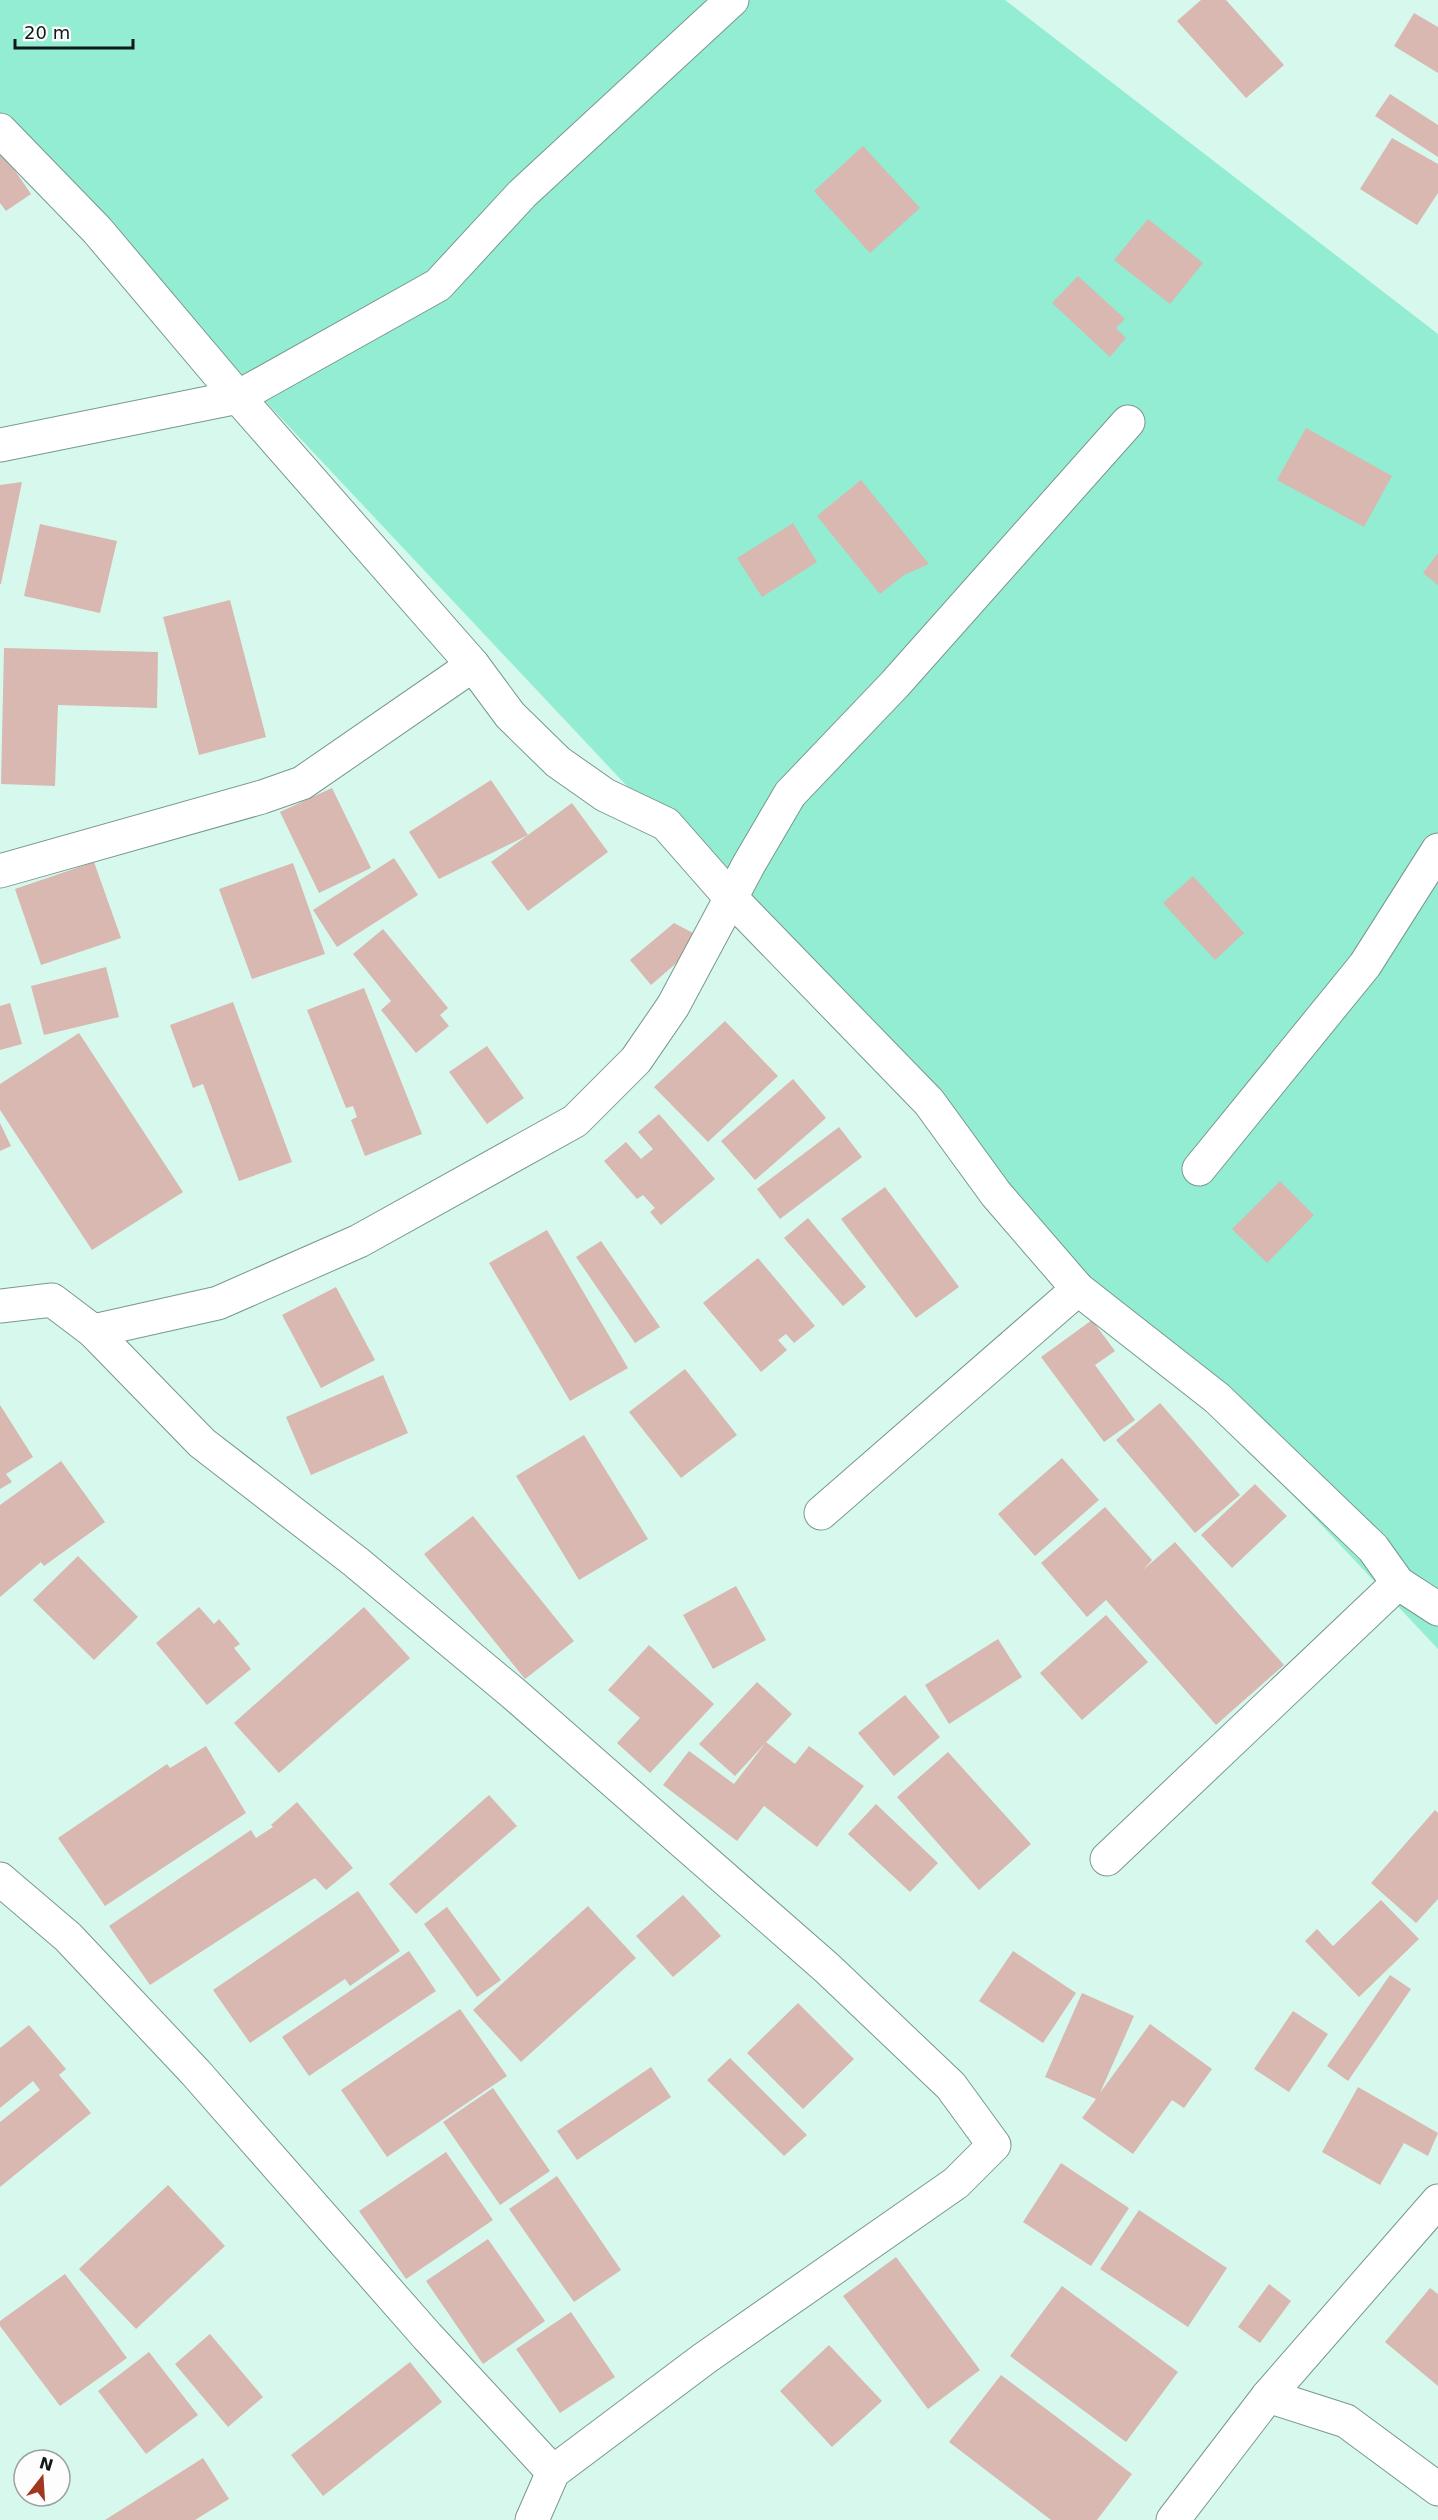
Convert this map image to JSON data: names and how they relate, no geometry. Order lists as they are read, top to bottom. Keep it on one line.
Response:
{"scale_bar":"20 m","north":"top"}
